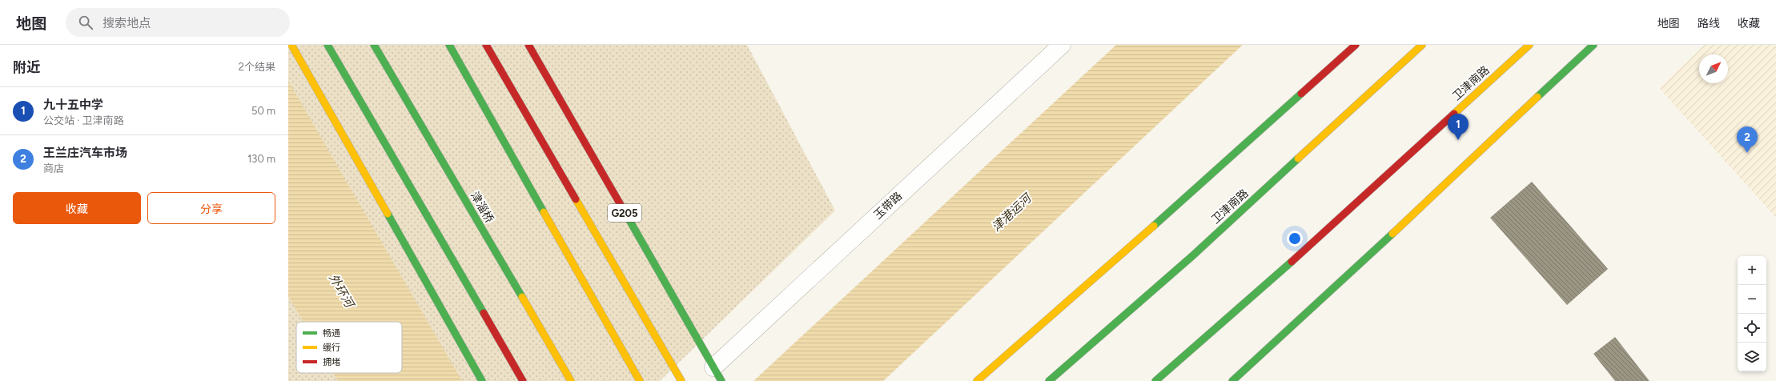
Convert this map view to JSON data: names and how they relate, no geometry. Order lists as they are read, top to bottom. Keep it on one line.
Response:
{"streets":{"main road":["卫津南路","津淄桥","G205"],"street":["玉带路"]},"crossings":[["玉带路","G205"]],"water":["津港运河","外环河"],"legend":["畅通","缓行","拥堵"],"north":"top right","page":{"header":"地图","search":"搜索地点","nav":["地图","路线","收藏"],"heading":["附近","2个结果"],"list":[{"mark":"1","name":"九十五中学","note":"公交站 · 卫津南路","value":"50 m"},{"mark":"2","name":"王兰庄汽车市场","note":"商店","value":"130 m"}],"pins":["1","2"],"buttons":["收藏","分享"],"map_buttons":["+","−"]}}
